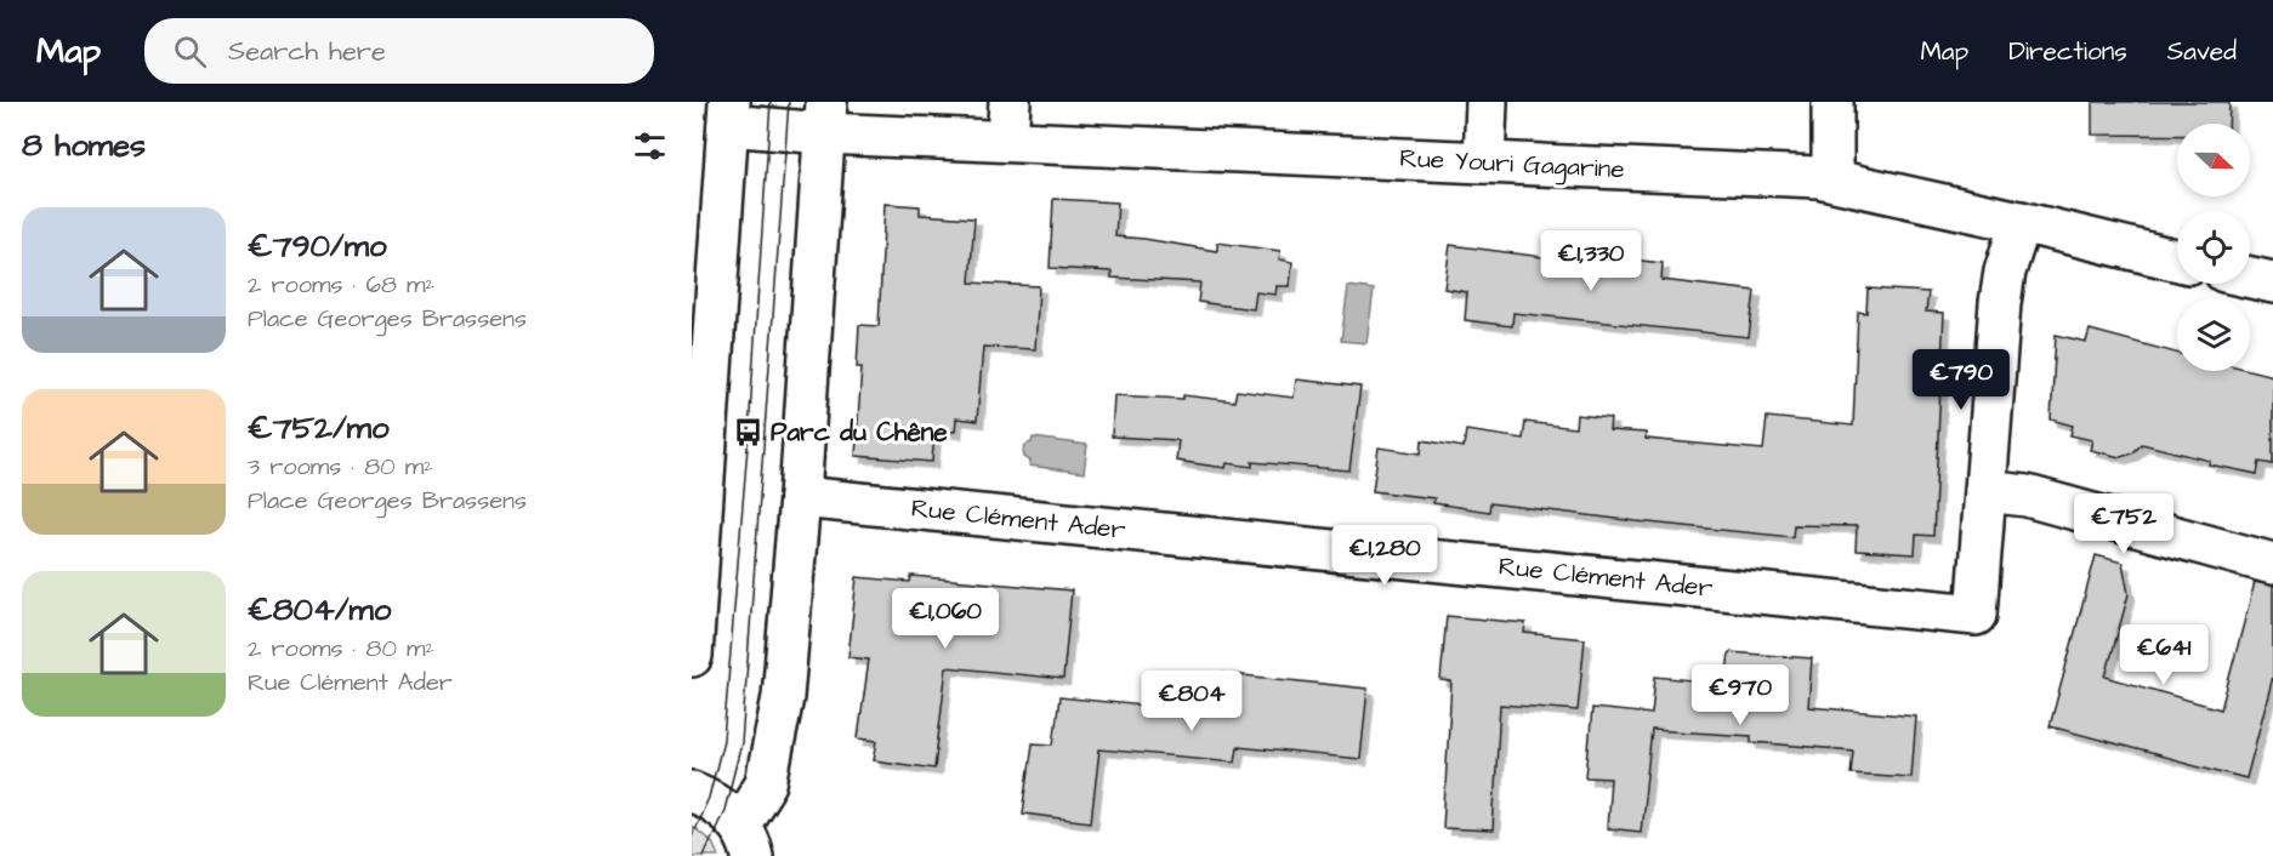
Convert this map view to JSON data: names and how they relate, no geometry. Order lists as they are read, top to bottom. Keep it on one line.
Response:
{"streets":{"street":["Rue Youri Gagarine","Rue Clément Ader"]},"places":{"bus stop":["Parc du Chêne"]},"north":"right","page":{"header":"Map","search":"Search here","nav":["Map","Directions","Saved"],"heading":"8 homes","list":[{"name":"€790/mo","note":"2 rooms · 68 m² · Place Georges Brassens"},{"name":"€752/mo","note":"3 rooms · 80 m² · Place Georges Brassens"},{"name":"€804/mo","note":"2 rooms · 80 m² · Rue Clément Ader"}],"price":["€1,330","€790","€752","€1,280","€1,060","€641","€970","€804"]}}
